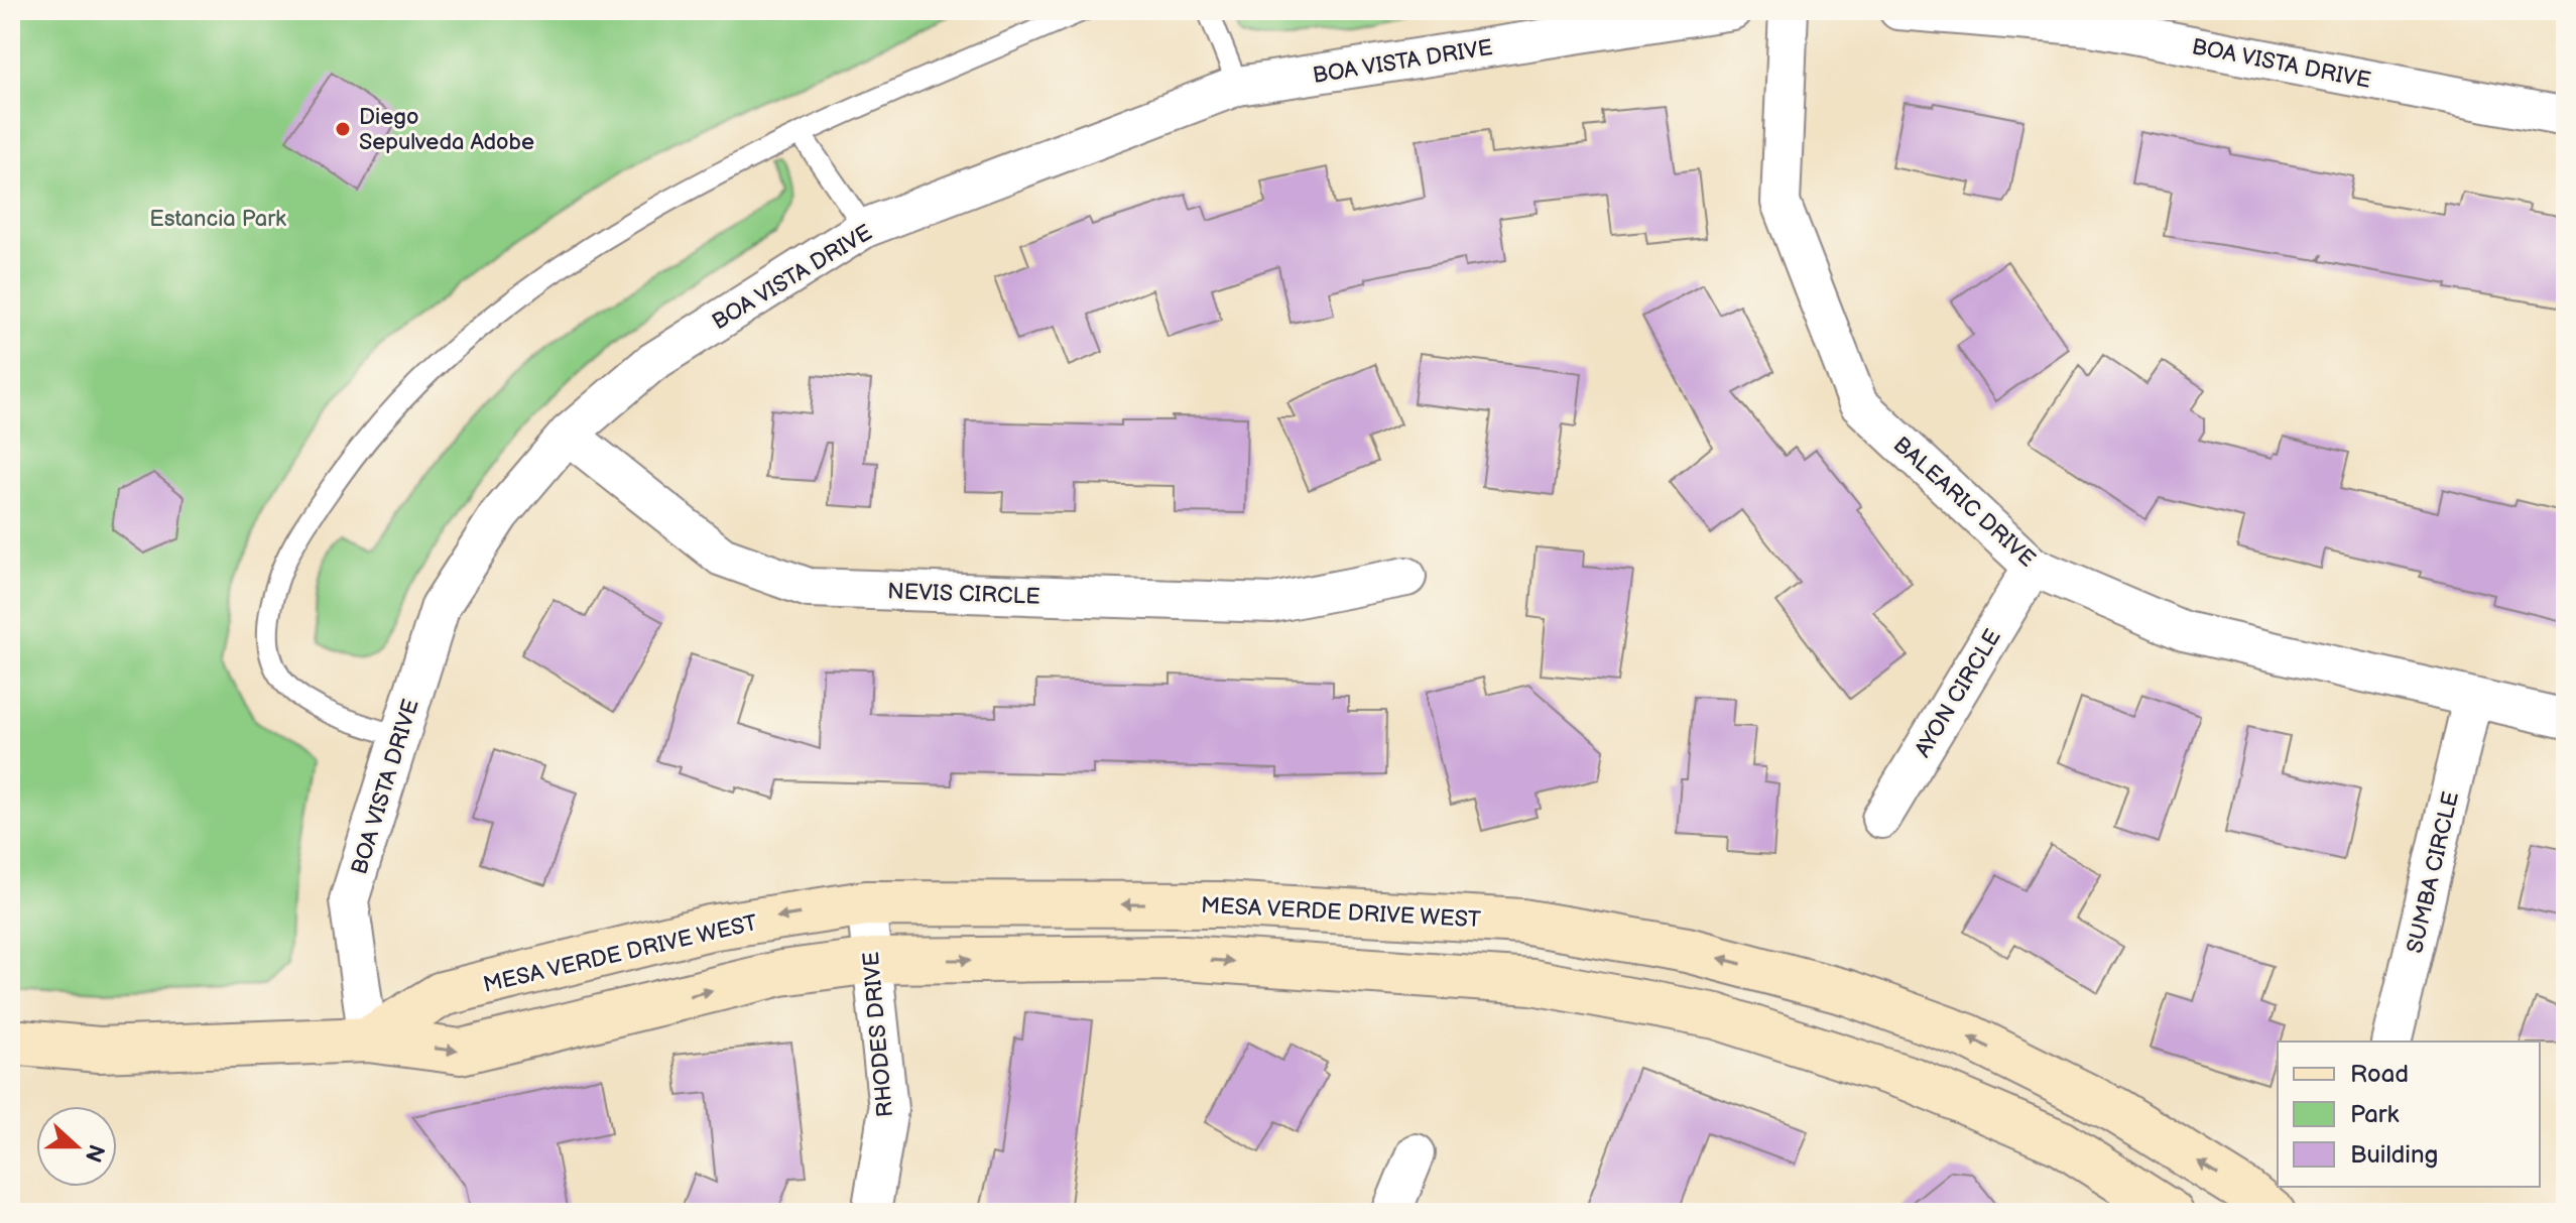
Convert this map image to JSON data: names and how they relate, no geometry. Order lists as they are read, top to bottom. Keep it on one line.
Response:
{"streets":{"street":["BOA VISTA DRIVE","BALEARIC DRIVE","NEVIS CIRCLE","AYON CIRCLE","SUMBA CIRCLE","MESA VERDE DRIVE WEST","RHODES DRIVE"]},"crossings":[["BOA VISTA DRIVE","NEVIS CIRCLE"],["BOA VISTA DRIVE","MESA VERDE DRIVE WEST"],["BALEARIC DRIVE","AYON CIRCLE"],["BALEARIC DRIVE","SUMBA CIRCLE"],["MESA VERDE DRIVE WEST","RHODES DRIVE"]],"parks":["Estancia Park"],"places":["Diego Sepulveda Adobe"],"legend":["Road","Park","Building"],"north":"right"}
